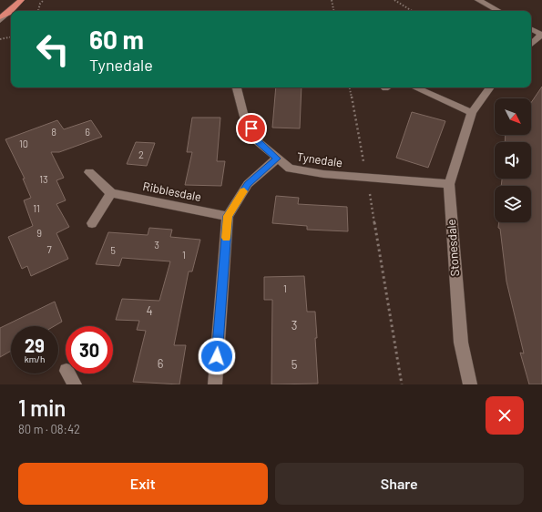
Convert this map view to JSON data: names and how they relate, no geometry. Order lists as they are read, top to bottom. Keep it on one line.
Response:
{"streets":{"street":["Tynedale","Ribblesdale","Stonesdale"]},"crossings":[["Tynedale","Stonesdale"]],"house_numbers":["8","6","10","2","13","11","9","3","7","5","1","1","4","3","6","5"],"north":"bottom right","page":{"turn":["60 m","Tynedale"],"speed":"29 km/h","limit":"30","heading":["1 min","80 m · 08:42"],"buttons":["Exit","Share"]}}
